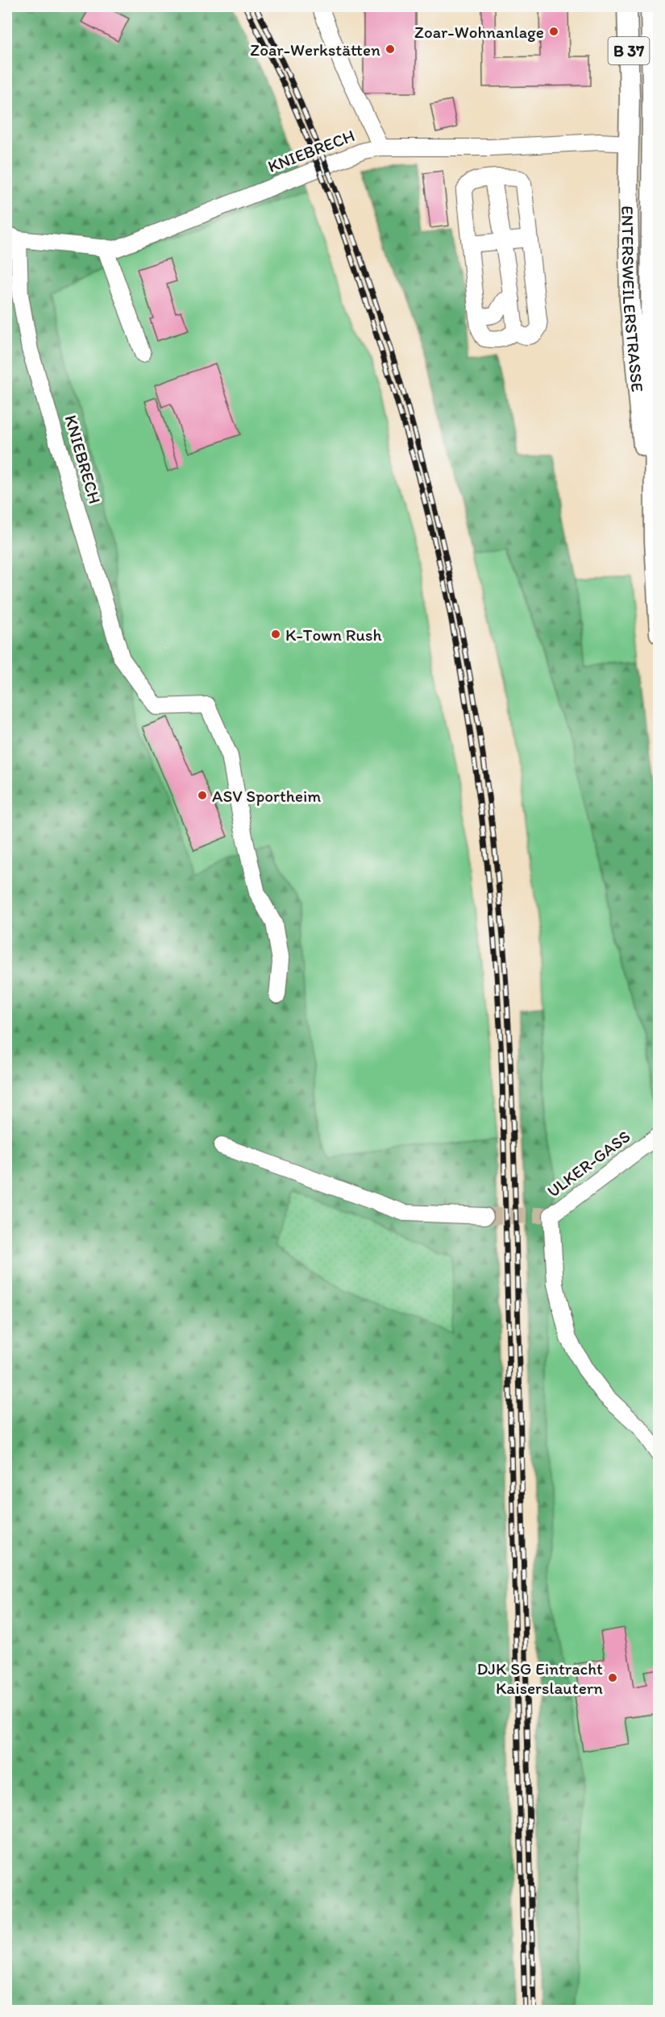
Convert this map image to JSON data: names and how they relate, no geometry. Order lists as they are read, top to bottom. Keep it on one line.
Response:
{"streets":{"main road":["B 37","ENTERSWEILERSTRASSE"],"street":["KNIEBRECH","ULKER-GASS"]},"crossings":[["B 37","ENTERSWEILERSTRASSE"],["KNIEBRECH","ENTERSWEILERSTRASSE"]],"places":["Zoar-Wohnanlage","Zoar-Werkstätten","K-Town Rush","ASV Sportheim","DJK SG Eintracht Kaiserslautern"]}
